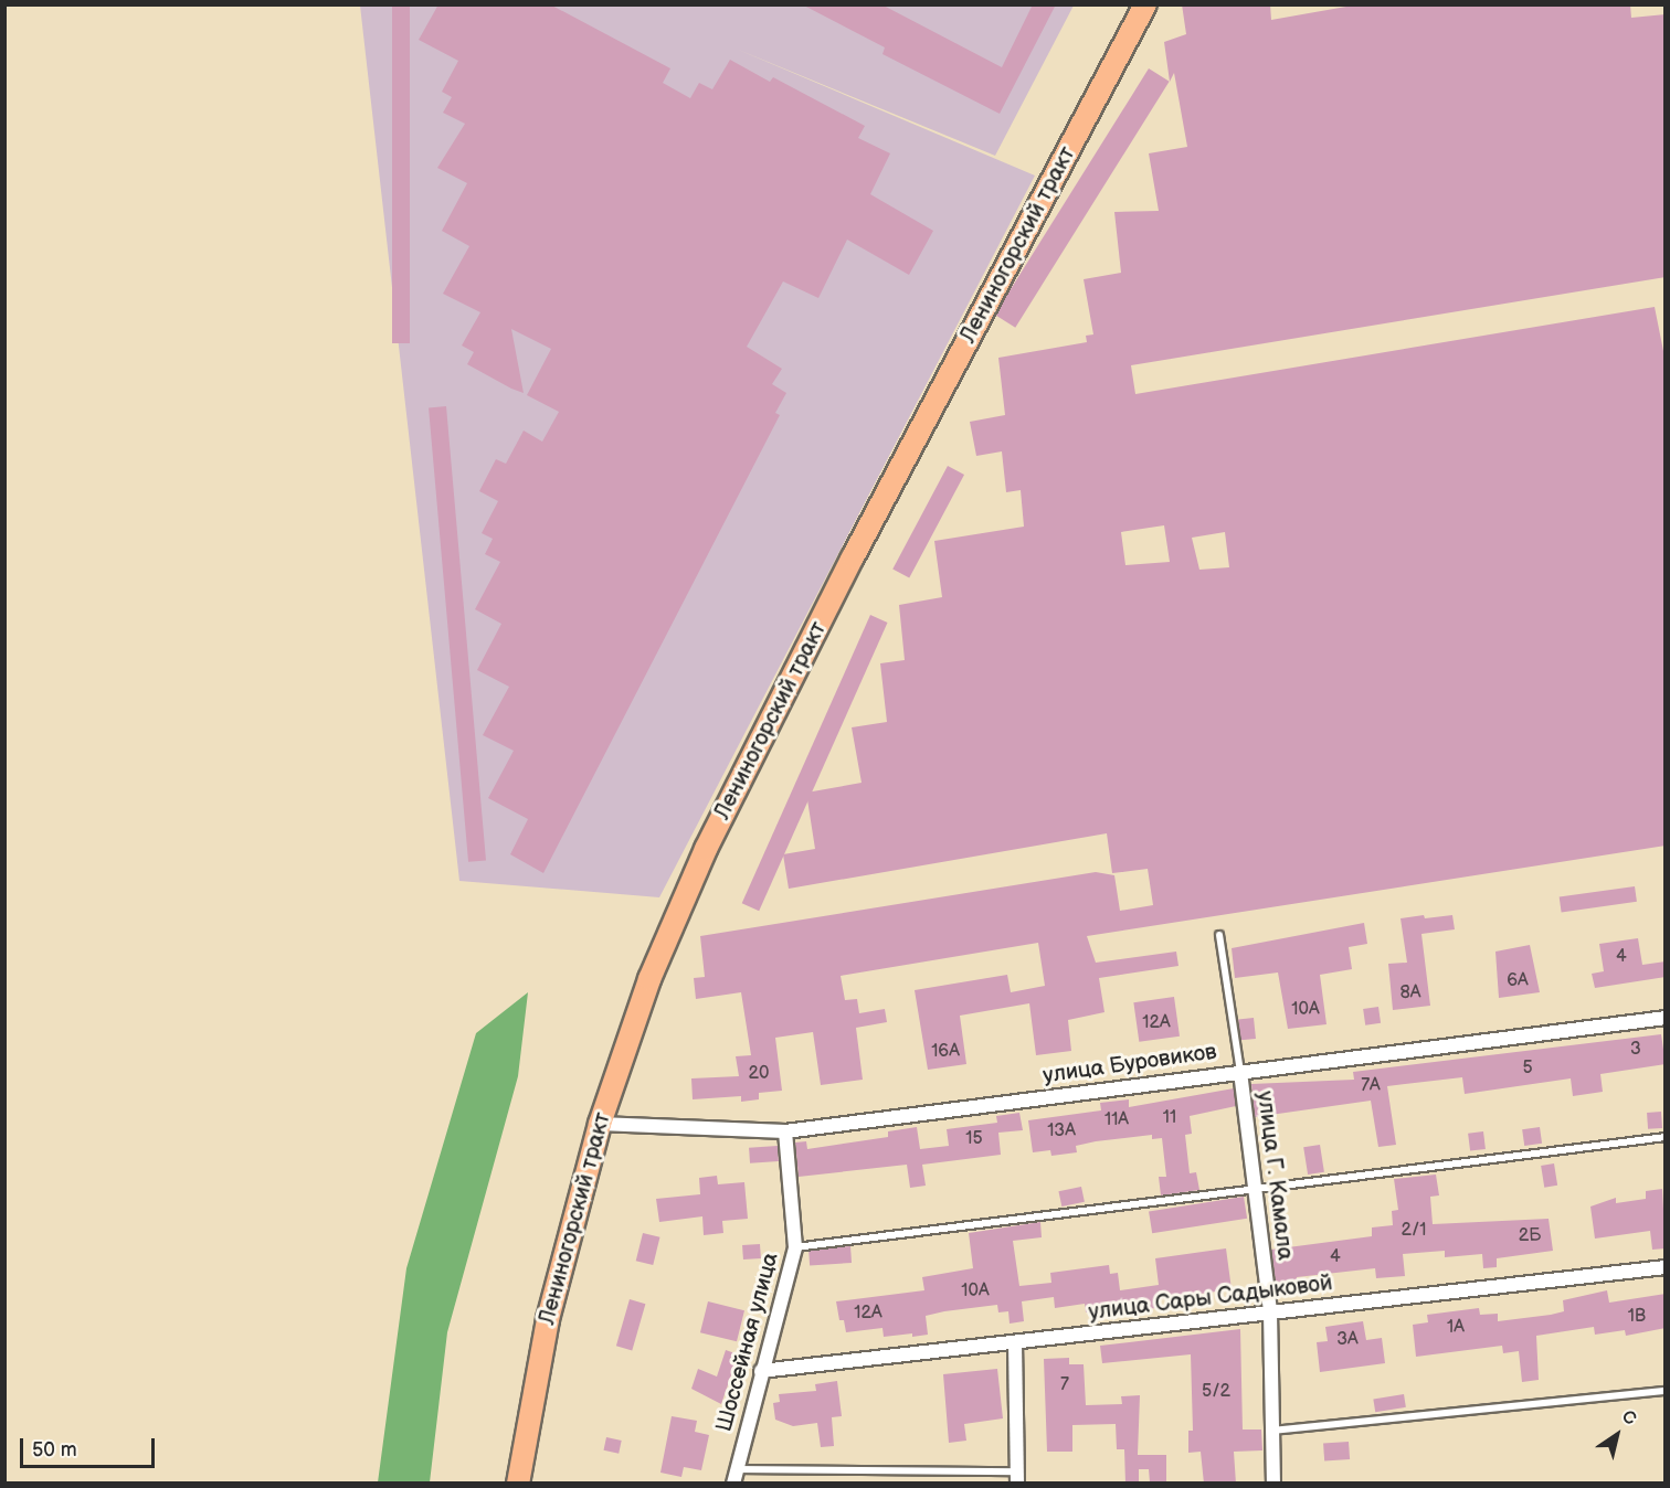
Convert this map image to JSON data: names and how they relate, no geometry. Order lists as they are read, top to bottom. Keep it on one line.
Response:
{"streets":{"main road":["Лениногорский тракт"],"street":["улица Буровиков","улица Г. Камала","улица Сары Садыковой","Шоссейная улица"]},"crossings":[["Лениногорский тракт","улица Буровиков"],["улица Буровиков","улица Г. Камала"],["улица Буровиков","Шоссейная улица"],["улица Г. Камала","улица Сары Садыковой"],["улица Сары Садыковой","Шоссейная улица"]],"house_numbers":["4","6А","8А","10А","12А","3","16А","5","20","7А","11","11А","13А","15","2/1","2Б","4","10А","12А","1В","1А","3А","7","5/2"],"scale_bar":"50 m","north":"top right"}
